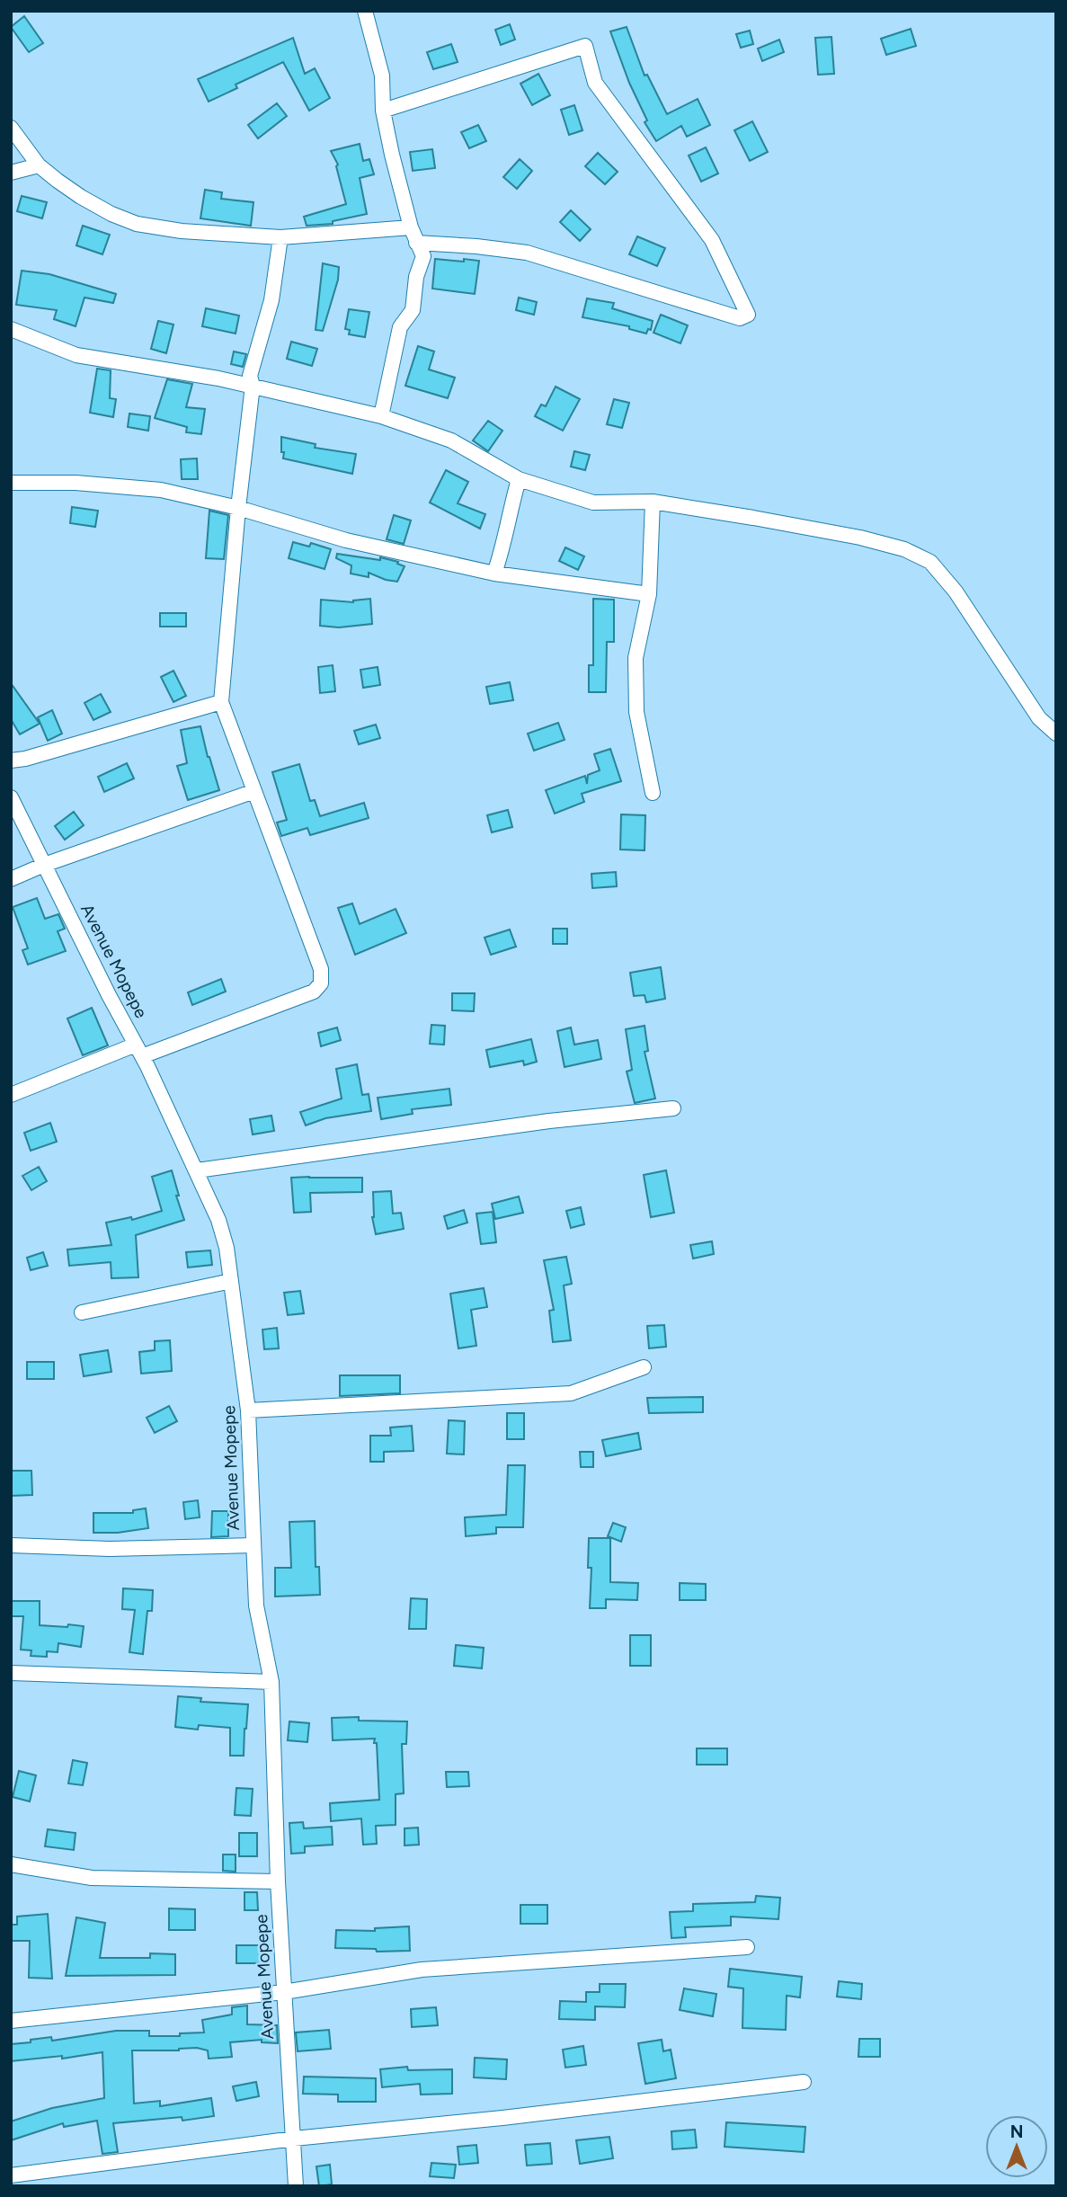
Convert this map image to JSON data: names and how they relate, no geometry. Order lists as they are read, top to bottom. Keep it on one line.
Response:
{"streets":{"street":["Avenue Mopepe"]},"north":"top"}
